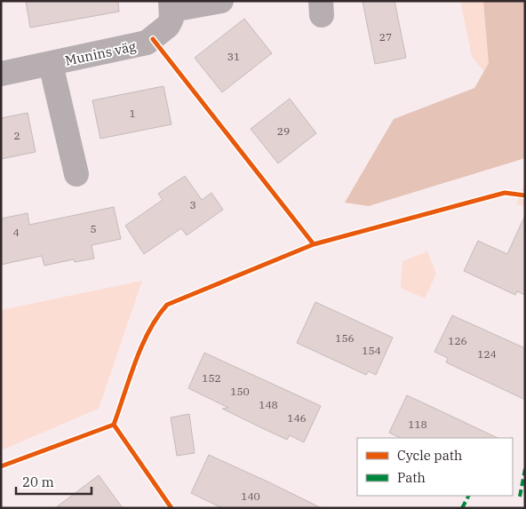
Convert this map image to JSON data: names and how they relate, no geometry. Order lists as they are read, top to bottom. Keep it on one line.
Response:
{"streets":{"street":["Munins väg"]},"house_numbers":["27","31","1","29","2","3","5","4","156","126","154","124","152","150","148","146","118","140"],"legend":["Cycle path","Path"],"scale_bar":"20 m"}
